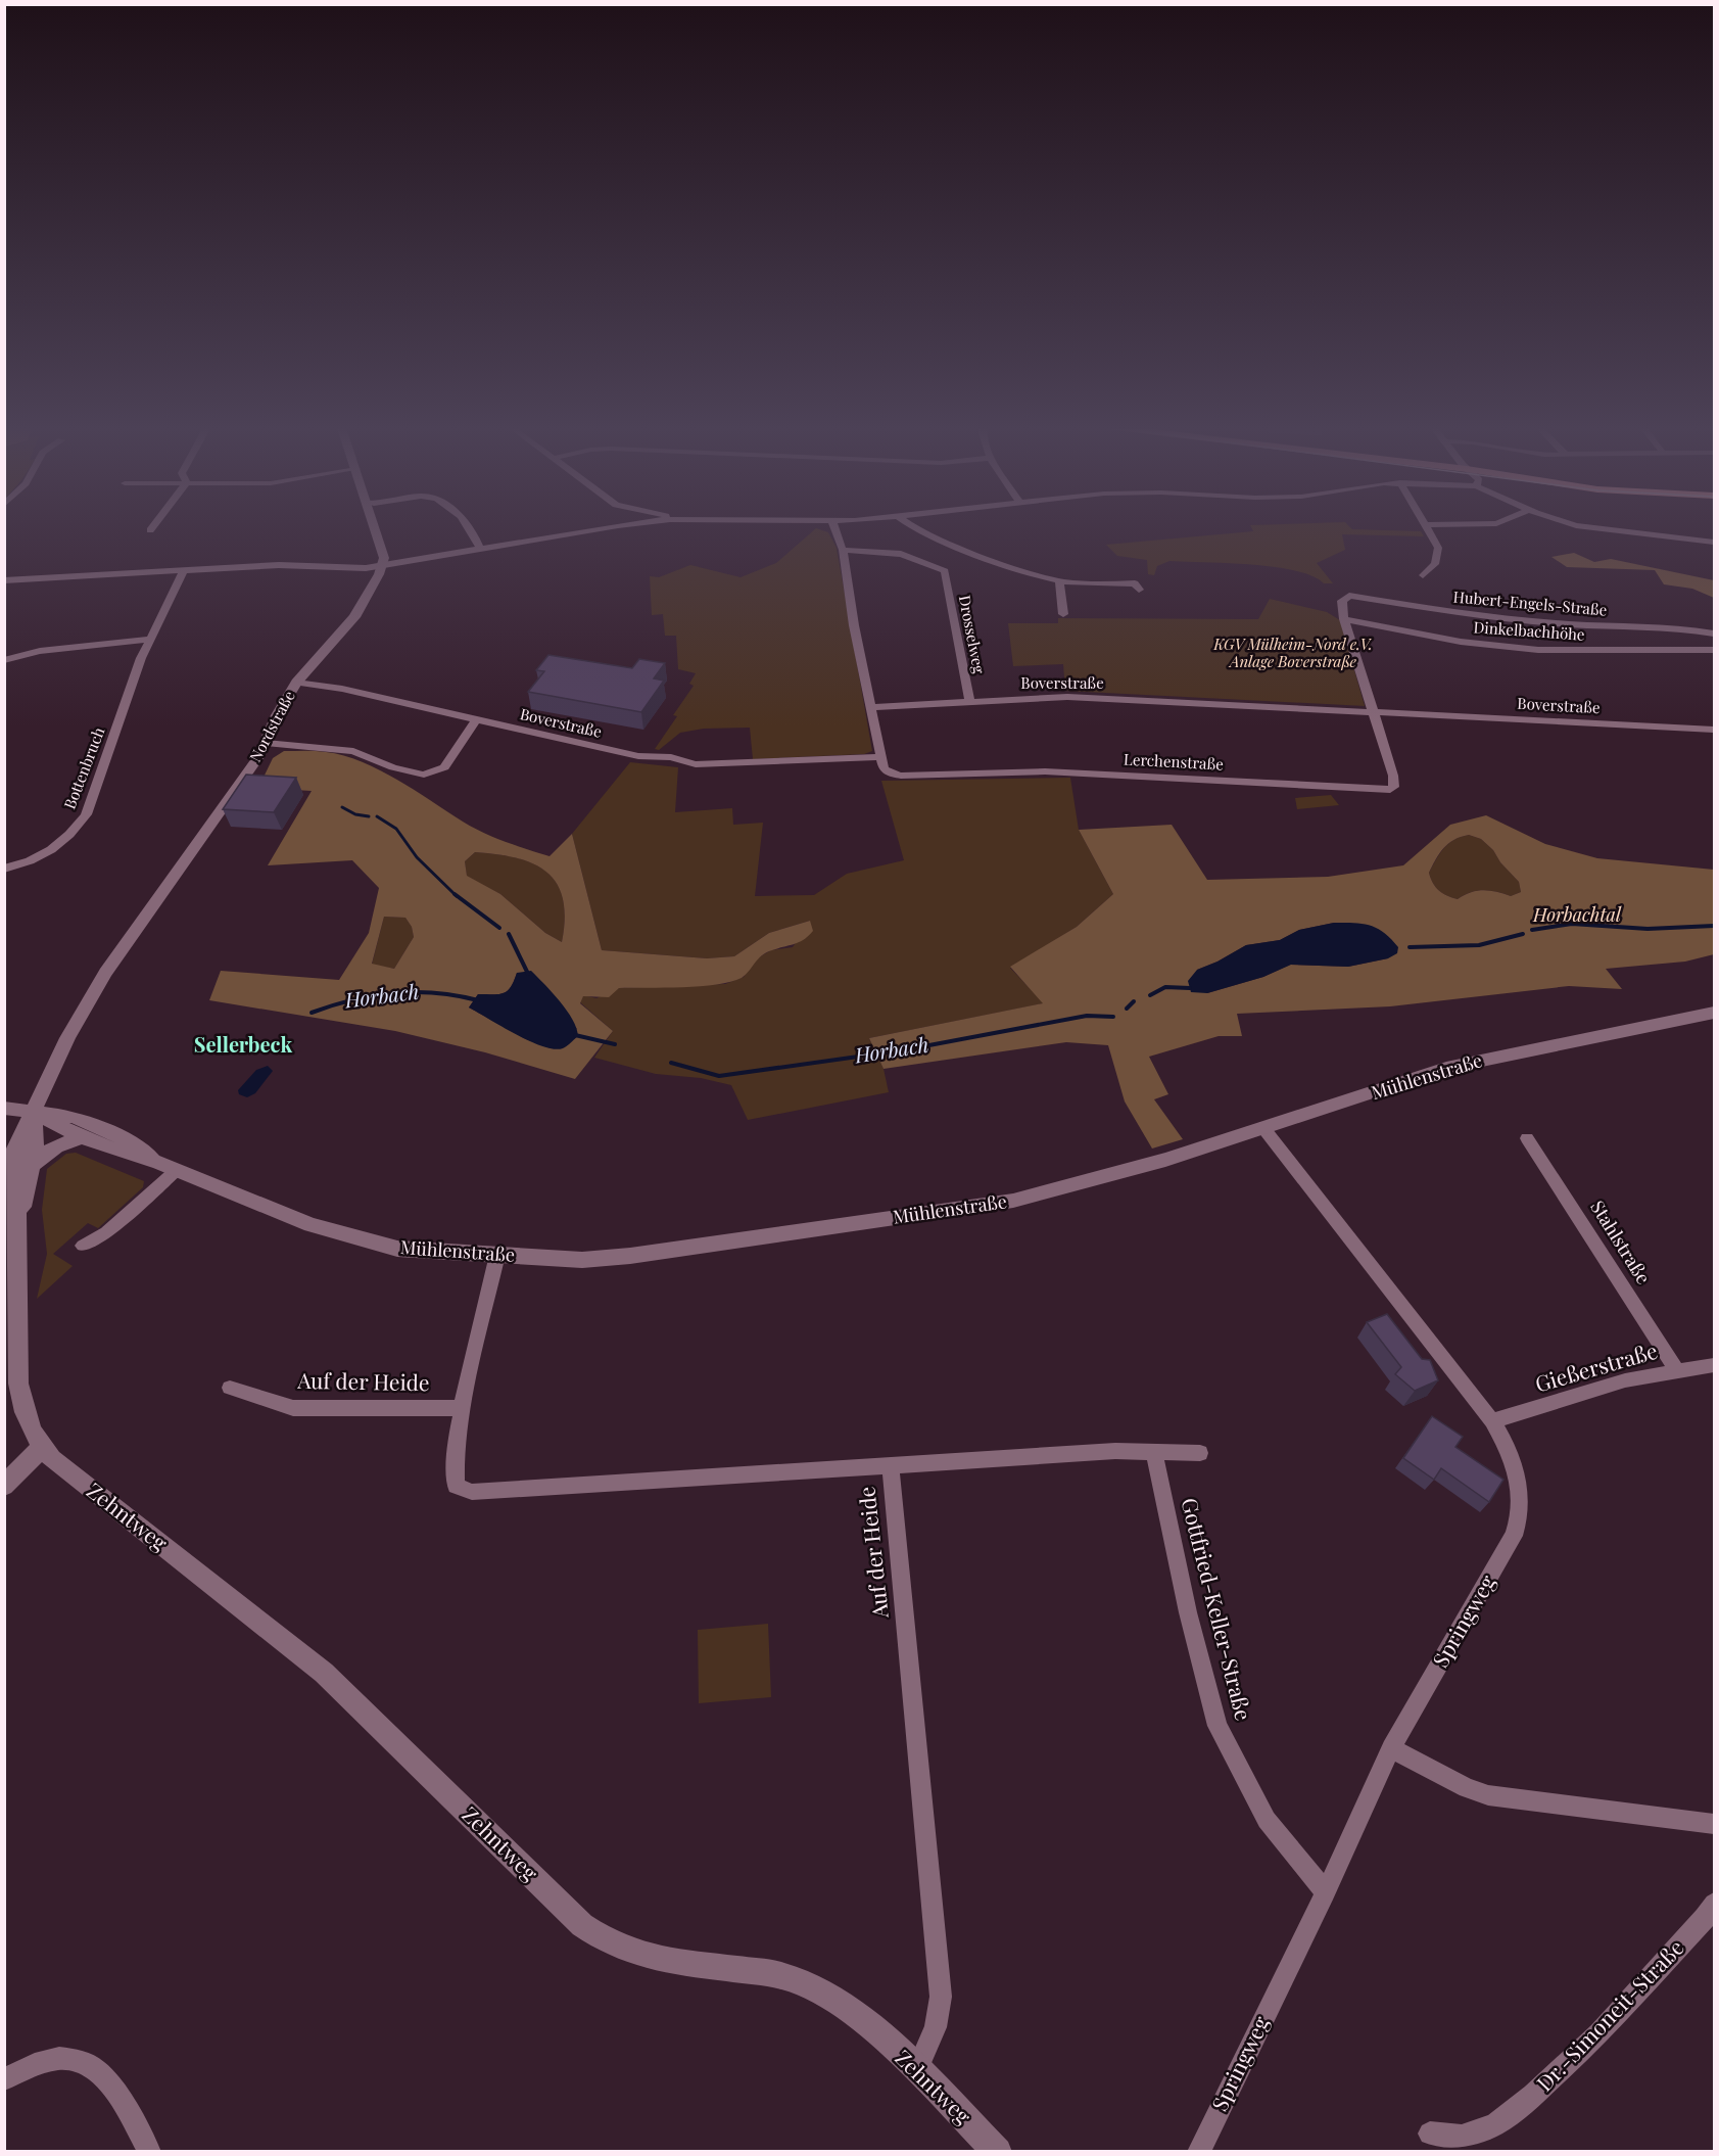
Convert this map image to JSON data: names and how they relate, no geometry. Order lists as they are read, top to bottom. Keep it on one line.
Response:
{"streets":{"street":["Hubert-Engels-Straße","Dinkelbachhöhe","Drosselweg","Boverstraße","Nordstraße","Lerchenstraße","Bottenbruch","Mühlenstraße","Stahlstraße","Gießerstraße","Auf der Heide","Zehntweg","Gottfried-Keller-Straße","Springweg","Dr.-Simoneit-Straße"]},"crossings":[["Hubert-Engels-Straße","Dinkelbachhöhe"],["Drosselweg","Boverstraße"],["Boverstraße","Nordstraße"],["Boverstraße","Lerchenstraße"],["Nordstraße","Mühlenstraße"],["Nordstraße","Zehntweg"],["Mühlenstraße","Auf der Heide"],["Mühlenstraße","Springweg"],["Stahlstraße","Gießerstraße"],["Gießerstraße","Springweg"],["Auf der Heide","Zehntweg"],["Gottfried-Keller-Straße","Springweg"]],"districts":["Sellerbeck"],"water":["Horbach"],"parks":["KGV Mülheim-Nord e.V. Anlage Boverstraße","Horbachtal"]}
